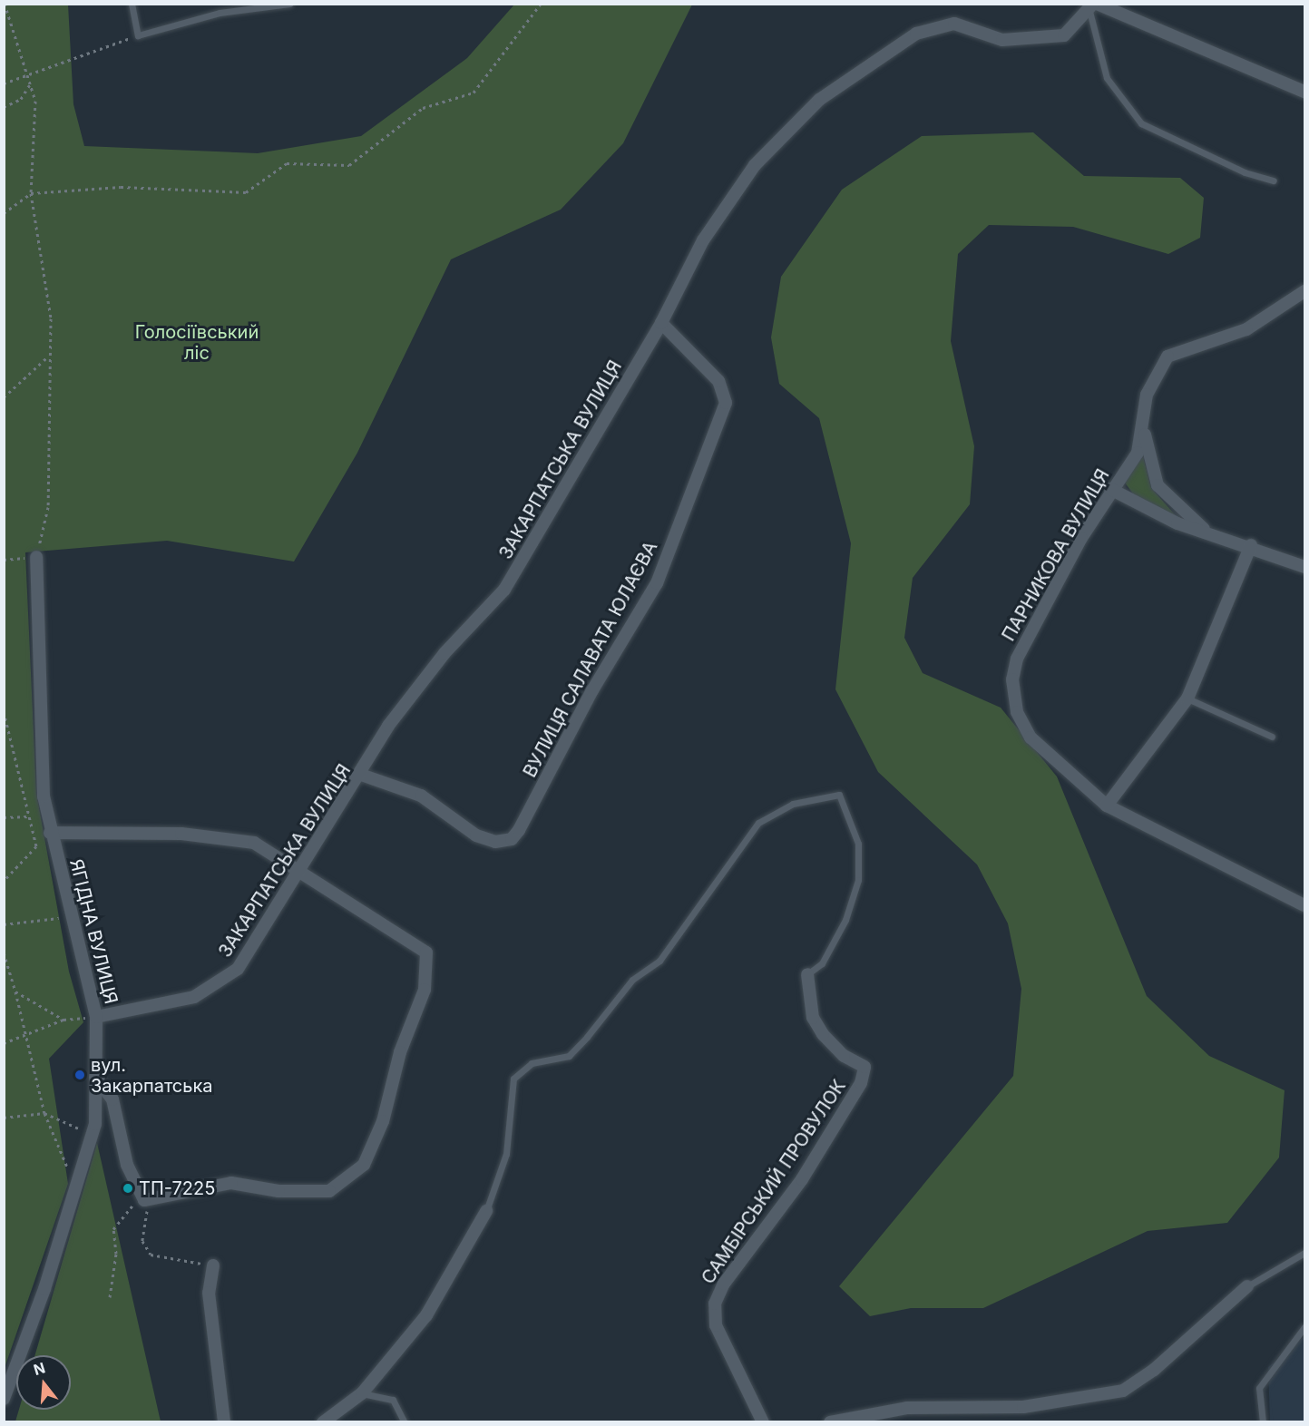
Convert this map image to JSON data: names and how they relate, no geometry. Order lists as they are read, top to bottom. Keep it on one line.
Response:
{"streets":{"street":["ЗАКАРПАТСЬКА ВУЛИЦЯ","ПАРНИКОВА ВУЛИЦЯ","ВУЛИЦЯ САЛАВАТА ЮЛАЄВА","ЯГІДНА ВУЛИЦЯ","САМБІРСЬКИЙ ПРОВУЛОК"]},"crossings":[["ЗАКАРПАТСЬКА ВУЛИЦЯ","ВУЛИЦЯ САЛАВАТА ЮЛАЄВА"],["ЗАКАРПАТСЬКА ВУЛИЦЯ","ЯГІДНА ВУЛИЦЯ"]],"parks":["Голосіївський ліс"],"places":["вул. Закарпатська","ТП-7225"],"north":"top"}
